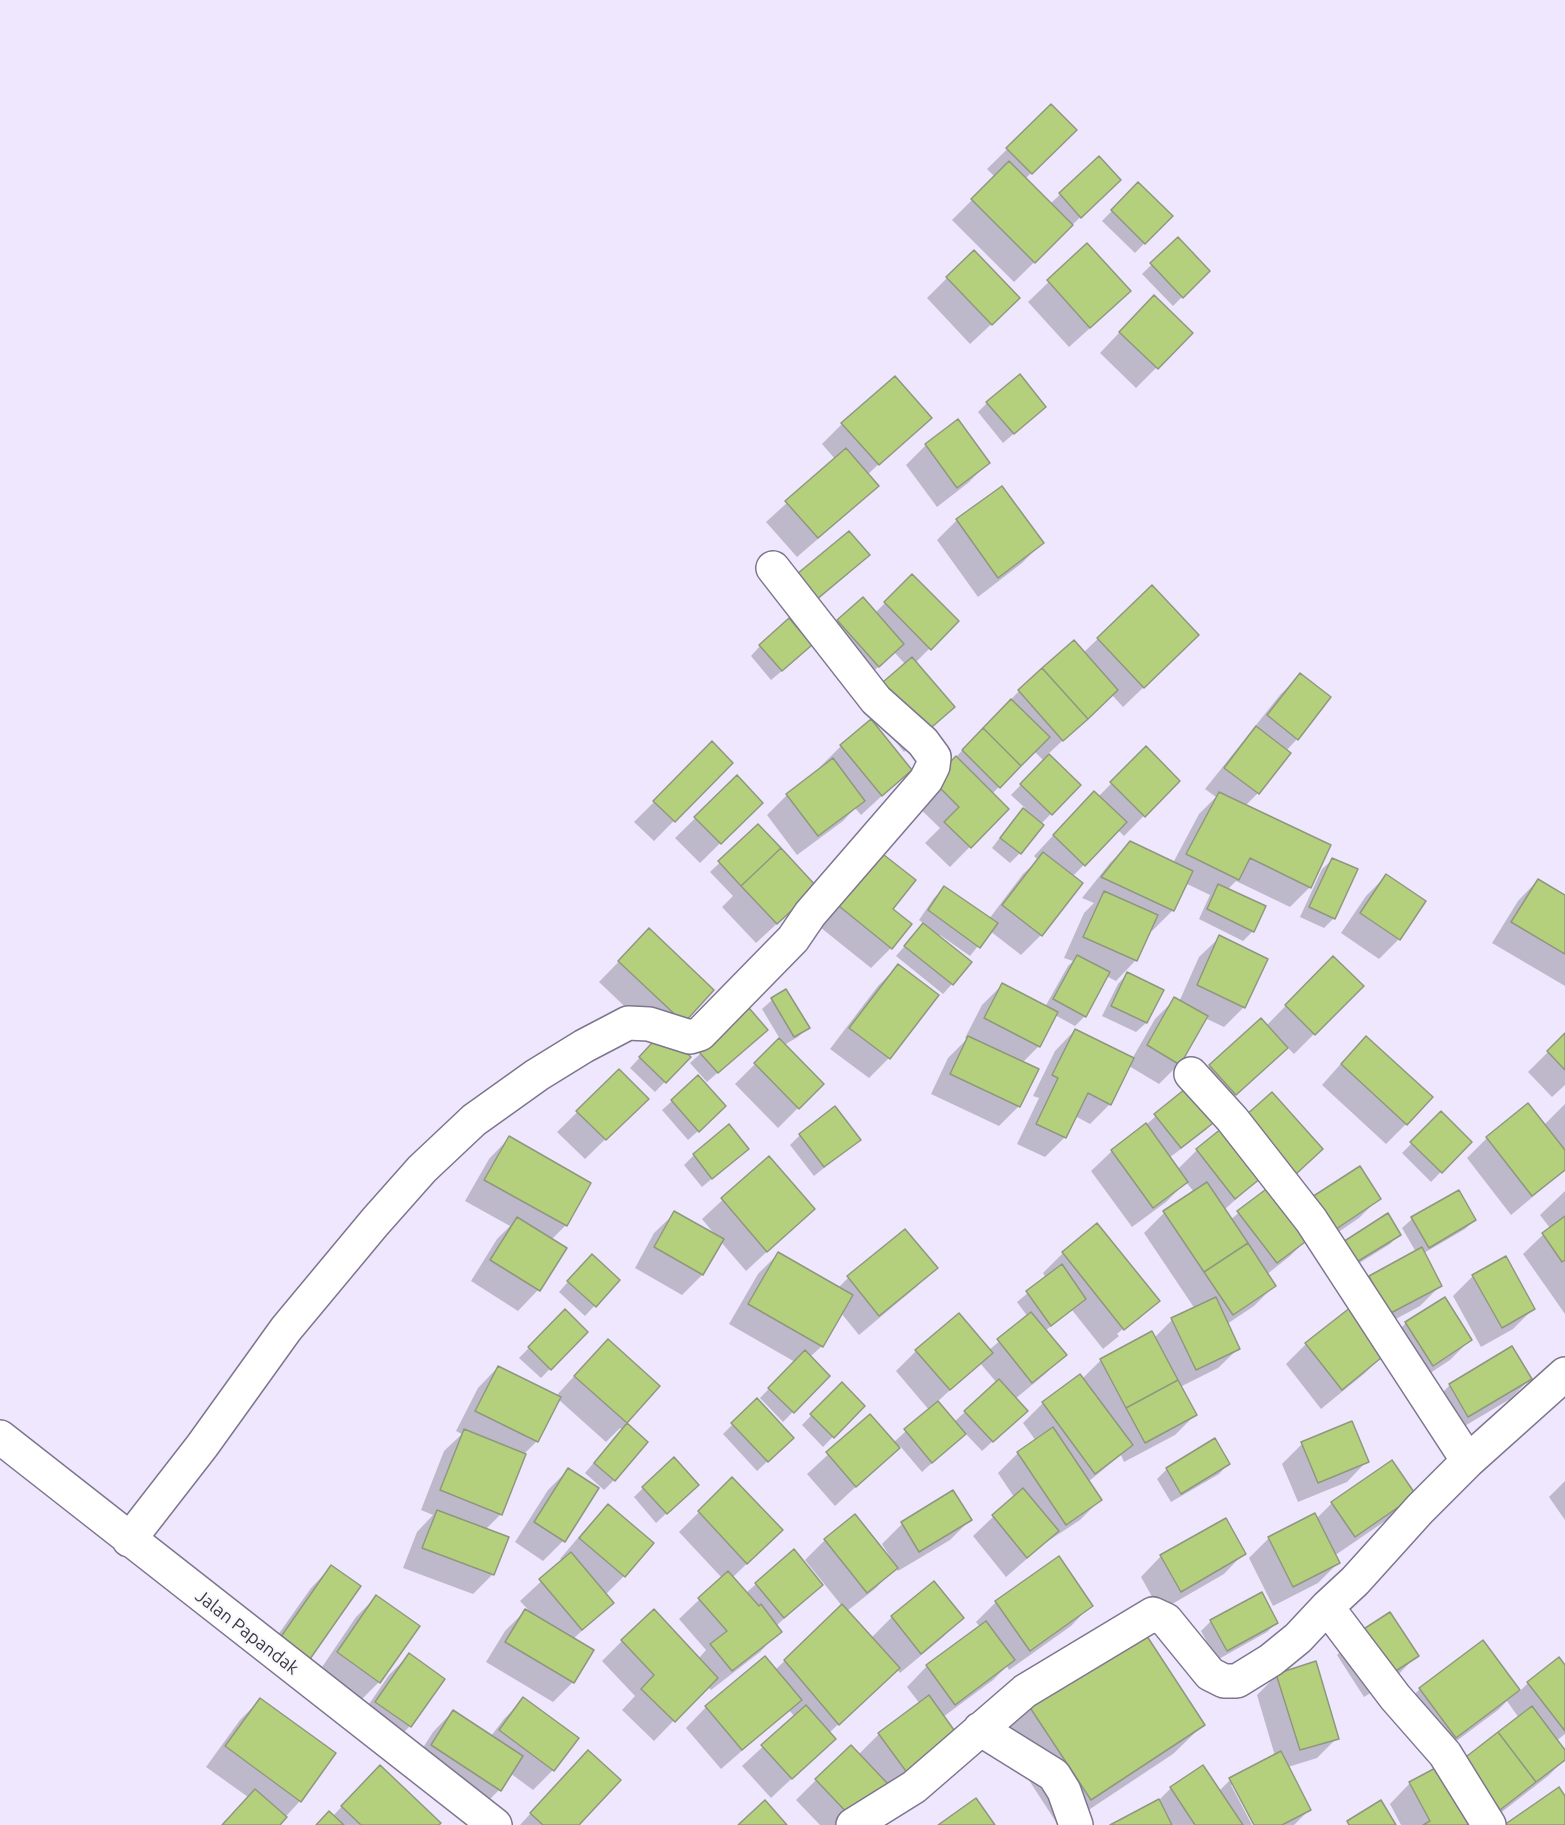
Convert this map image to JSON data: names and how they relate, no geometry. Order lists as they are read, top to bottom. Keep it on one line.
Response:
{"streets":{"street":["Jalan Papandak"]}}
